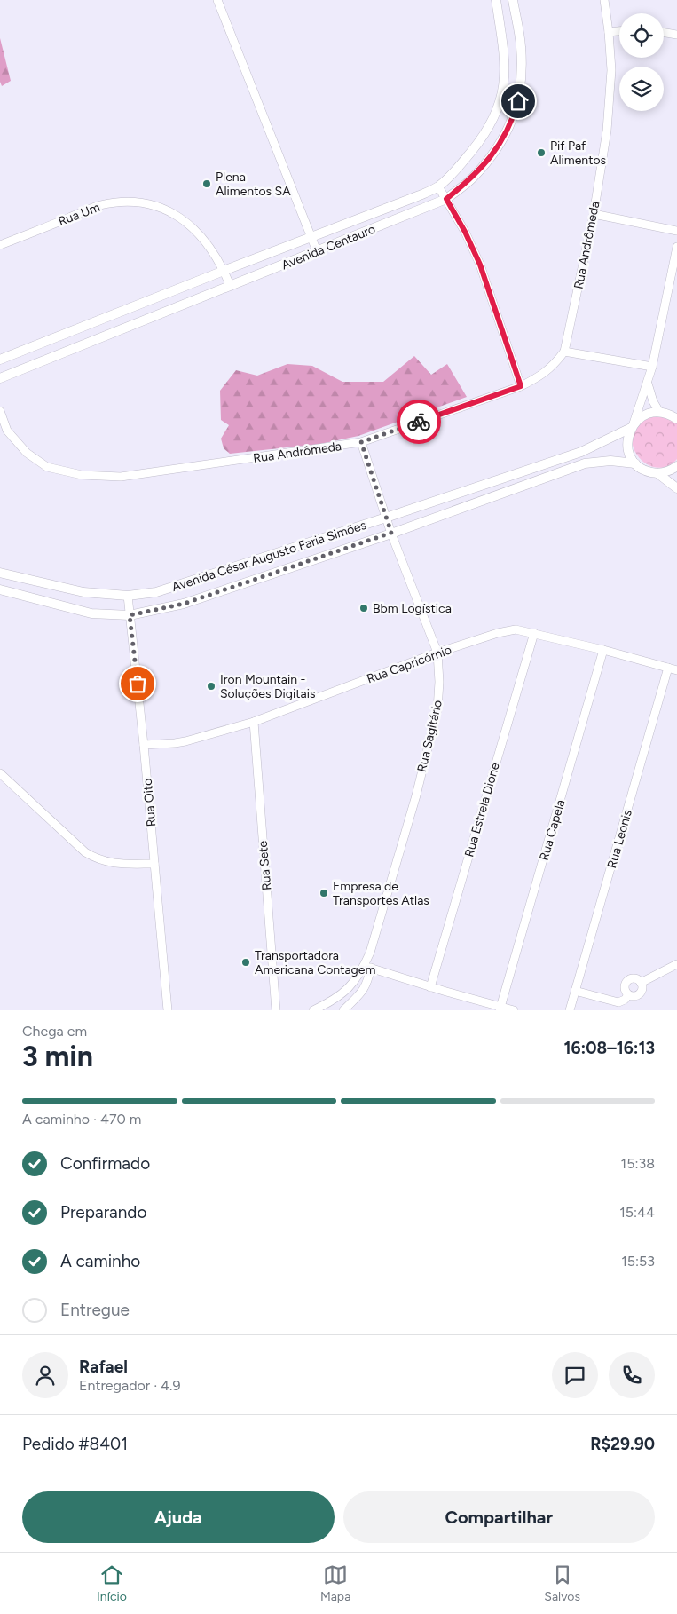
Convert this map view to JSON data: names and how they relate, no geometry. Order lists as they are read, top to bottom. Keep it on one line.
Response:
{"streets":{"street":["Rua Um","Rua Andrômeda","Avenida Centauro","Avenida César Augusto Faria Simões","Rua Capricórnio","Rua Sagitário","Rua Oito","Rua Estrela Dione","Rua Capela","Rua Leonis","Rua Sete"]},"crossings":[["Rua Um","Avenida Centauro"],["Rua Andrômeda","Rua Sagitário"],["Avenida César Augusto Faria Simões","Rua Sagitário"],["Avenida César Augusto Faria Simões","Rua Oito"],["Rua Capricórnio","Rua Sagitário"],["Rua Capricórnio","Rua Oito"],["Rua Capricórnio","Rua Estrela Dione"],["Rua Capricórnio","Rua Capela"],["Rua Capricórnio","Rua Leonis"],["Rua Capricórnio","Rua Sete"]],"places":["Pif Paf Alimentos","Plena Alimentos SA","Bbm Logística","Iron Mountain - Soluções Digitais","Empresa de Transportes Atlas","Transportadora Americana Contagem"],"page":{"heading":["3 min","Chega em","16:08–16:13"],"panel":["Rafael","Entregador · 4.9","Pedido #8401","R$29.90"],"bar":"A caminho · 470 m","list":[["Confirmado","15:38"],["Preparando","15:44"],["A caminho","15:53"],"Entregue"],"buttons":["Ajuda","Compartilhar"],"tabs":["Início","Mapa","Salvos"]}}
